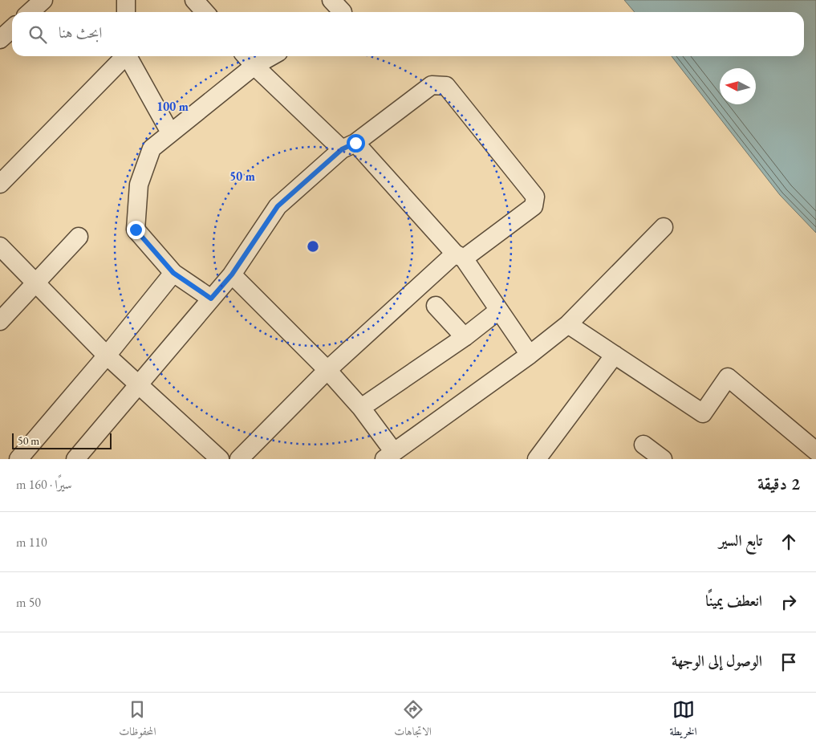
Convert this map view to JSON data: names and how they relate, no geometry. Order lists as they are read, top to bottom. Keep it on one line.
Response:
{"scale_bar":"50 m","north":"left","page":{"search":"ابحث هنا","scale":"50 m","heading":["2 دقيقة","سيرًا · 160 m"],"list":[["تابع السير","110 m"],["انعطف يمينًا","50 m"],"الوصول إلى الوجهة"],"nav":["الخريطة","الاتجاهات","المحفوظات"]},"rings":["100 m","50 m"]}
